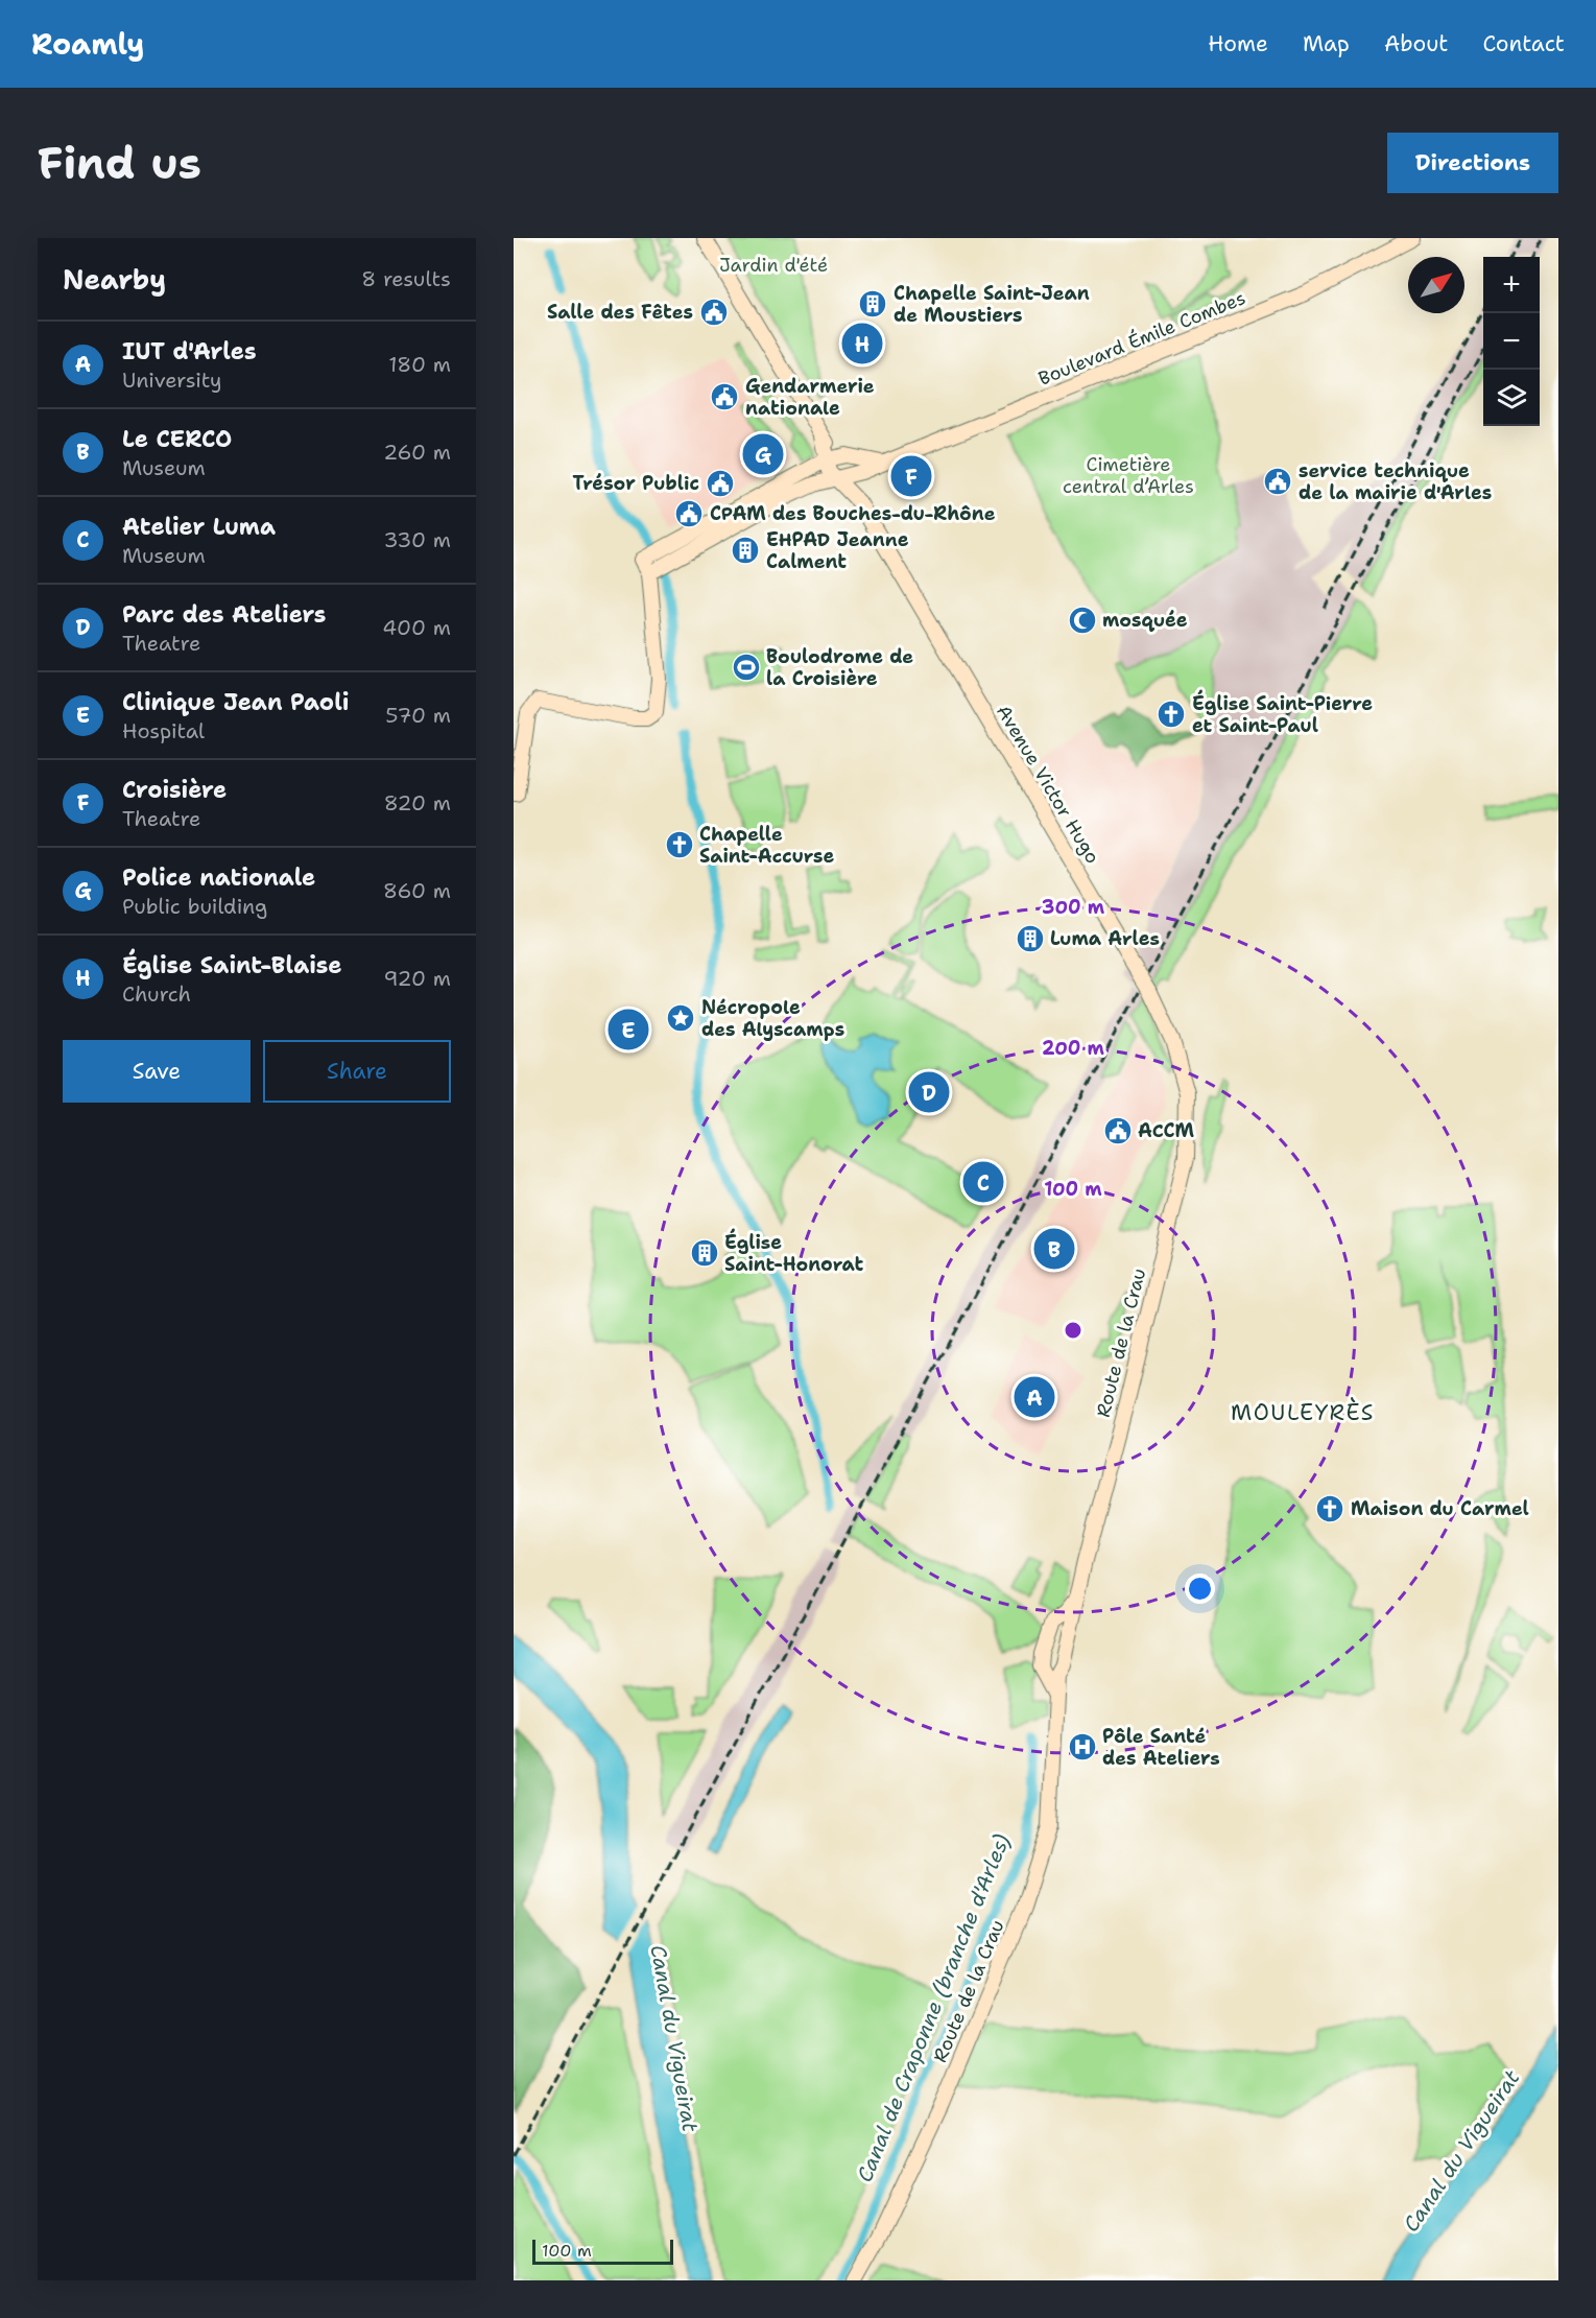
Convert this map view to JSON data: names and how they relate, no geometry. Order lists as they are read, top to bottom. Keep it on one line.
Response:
{"streets":{"main road":["Boulevard Émile Combes","Avenue Victor Hugo","Route de la Crau"]},"crossings":[["Boulevard Émile Combes","Avenue Victor Hugo"],["Avenue Victor Hugo","Route de la Crau"]],"districts":["MOULEYRÈS"],"water":["Canal de Craponne (branche d'Arles)","Canal du Vigueirat"],"parks":["Jardin d'été","Cimetière central d’Arles"],"places":{"building":["Chapelle Saint-Jean de Moustiers","EHPAD Jeanne Calment","Luma Arles","Église Saint-Honorat"],"public building":["Salle des Fêtes","Gendarmerie nationale","service technique de la mairie d'Arles","Trésor Public","CPAM des Bouches-du-Rhône","ACCM"],"mosque":["mosquée"],"sports":["Boulodrome de la Croisière"],"church":["Église Saint-Pierre et Saint-Paul","Chapelle Saint-Accurse","Maison du Carmel"],"place":["Nécropole des Alyscamps"],"hospital":["Pôle Santé des Ateliers"]},"scale_bar":"100 m","north":"top right","page":{"header":"Roamly","nav":["Home","Map","About","Contact"],"buttons":["Directions",["Save","Share"]],"title":"Find us","heading":["Nearby","8 results"],"map_buttons":["+","−"],"list":[{"mark":"A","name":"IUT d'Arles","note":"University","value":"180 m"},{"mark":"B","name":"Le CERCO","note":"Museum","value":"260 m"},{"mark":"C","name":"Atelier Luma","note":"Museum","value":"330 m"},{"mark":"D","name":"Parc des Ateliers","note":"Theatre","value":"400 m"},{"mark":"E","name":"Clinique Jean Paoli","note":"Hospital","value":"570 m"},{"mark":"F","name":"Croisière","note":"Theatre","value":"820 m"},{"mark":"G","name":"Police nationale","note":"Public building","value":"860 m"},{"mark":"H","name":"Église Saint-Blaise","note":"Church","value":"920 m"}],"pins":["H","G","F","E","D","C","B","A"],"scale":"100 m"},"rings":["300 m","200 m","100 m"]}
